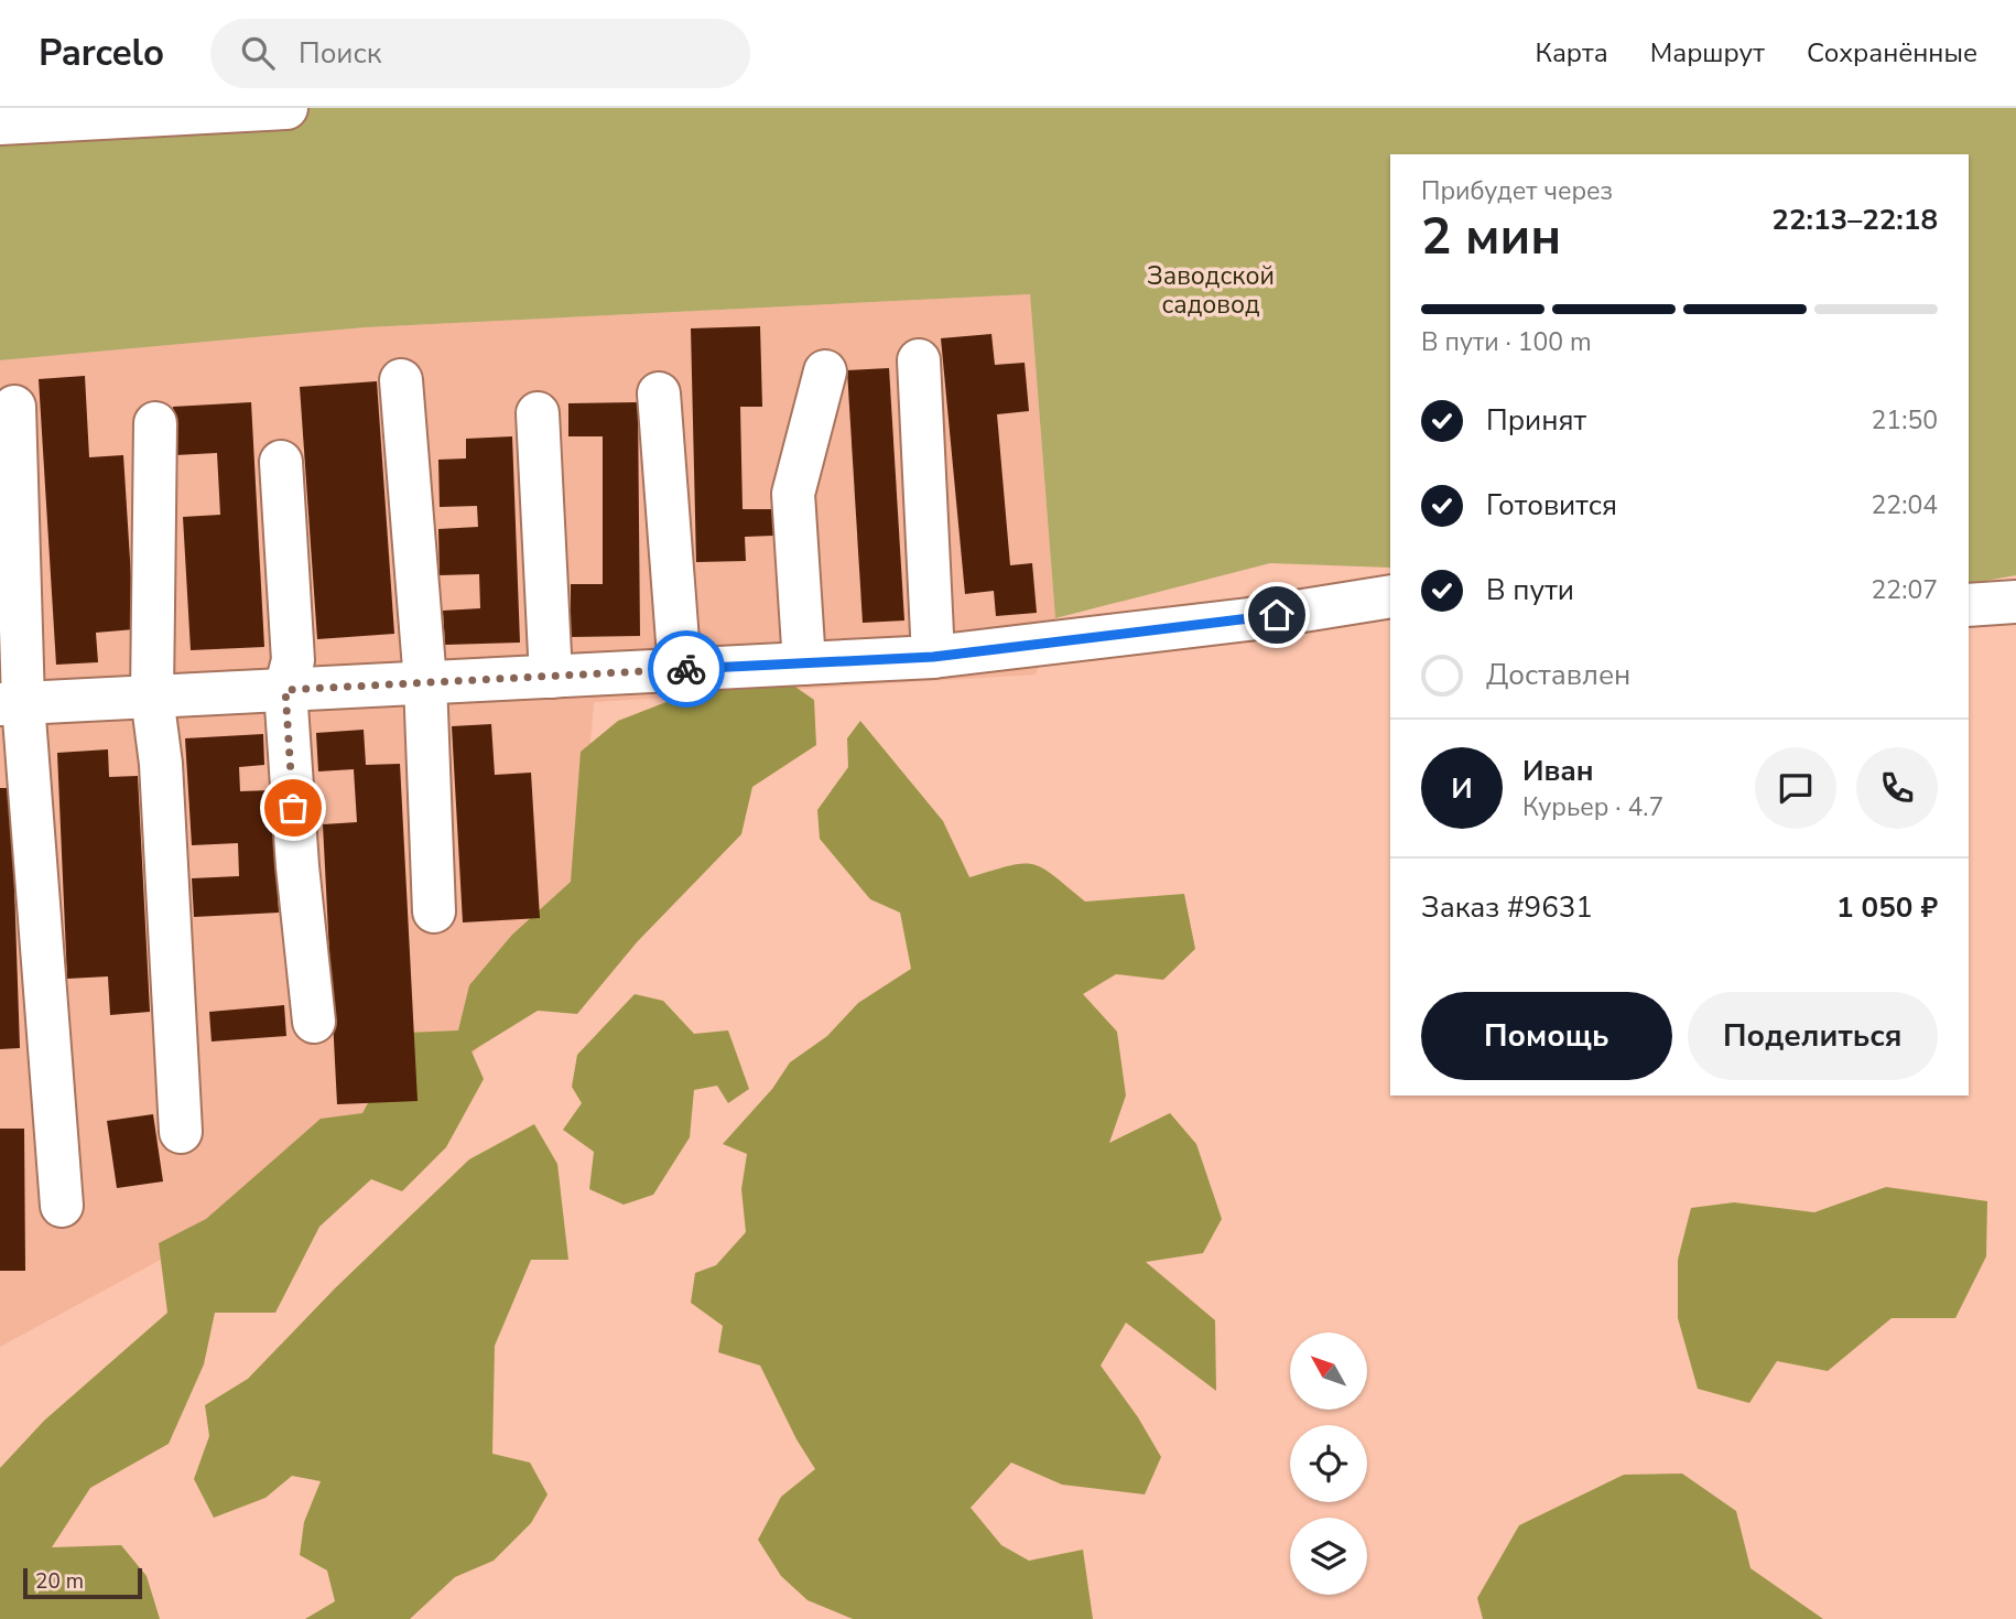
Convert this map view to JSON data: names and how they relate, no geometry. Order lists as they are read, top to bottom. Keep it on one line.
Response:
{"parks":["Заводской садовод"],"scale_bar":"20 m","north":"top left","page":{"header":"Parcelo","search":"Поиск","nav":["Карта","Маршрут","Сохранённые"],"heading":["2 мин","Прибудет через","22:13–22:18"],"panel":["Иван","Курьер · 4.7","Заказ #9631","1 050 ₽"],"bar":"В пути · 100 m","list":[["Принят","21:50"],["Готовится","22:04"],["В пути","22:07"],"Доставлен"],"round":"И","buttons":["Помощь","Поделиться"],"scale":"20 m"}}
